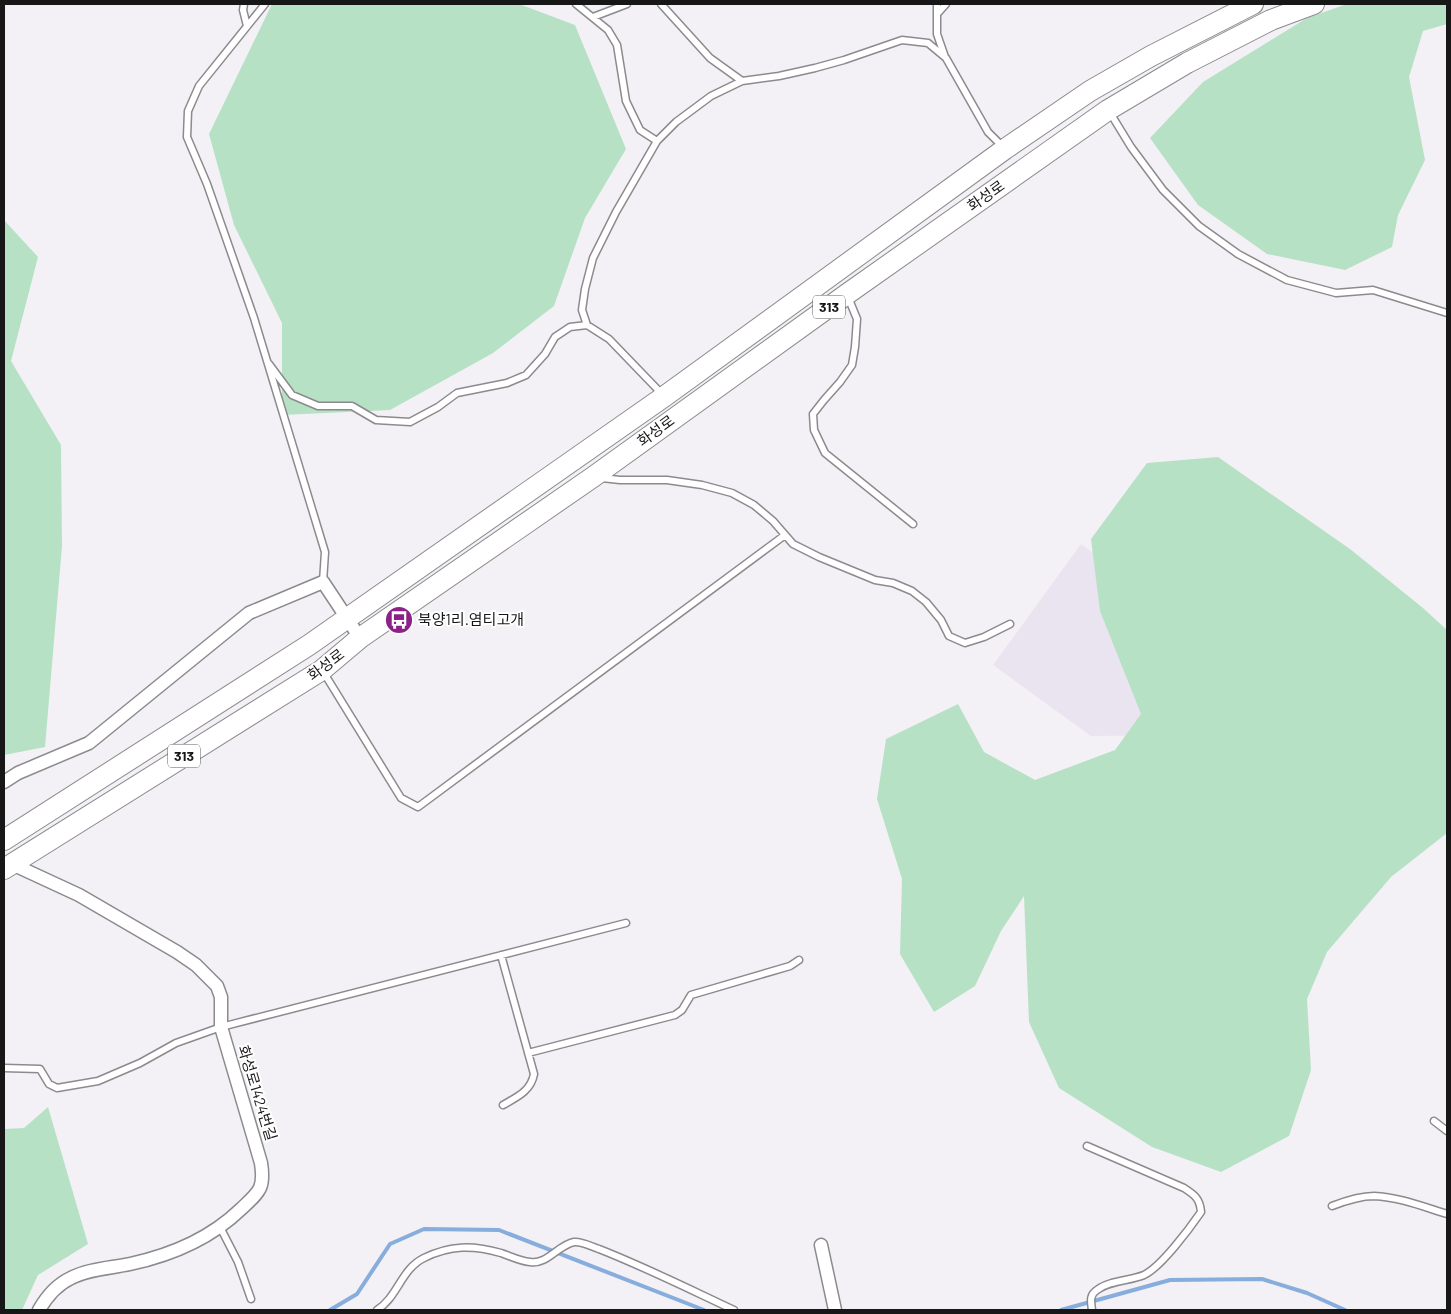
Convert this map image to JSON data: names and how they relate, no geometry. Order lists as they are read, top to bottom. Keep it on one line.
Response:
{"streets":{"main road":["화성로","313"],"street":["화성로1424번길"]},"crossings":[["화성로","화성로1424번길"]],"places":{"bus stop":["북양1리.염티고개"]}}
